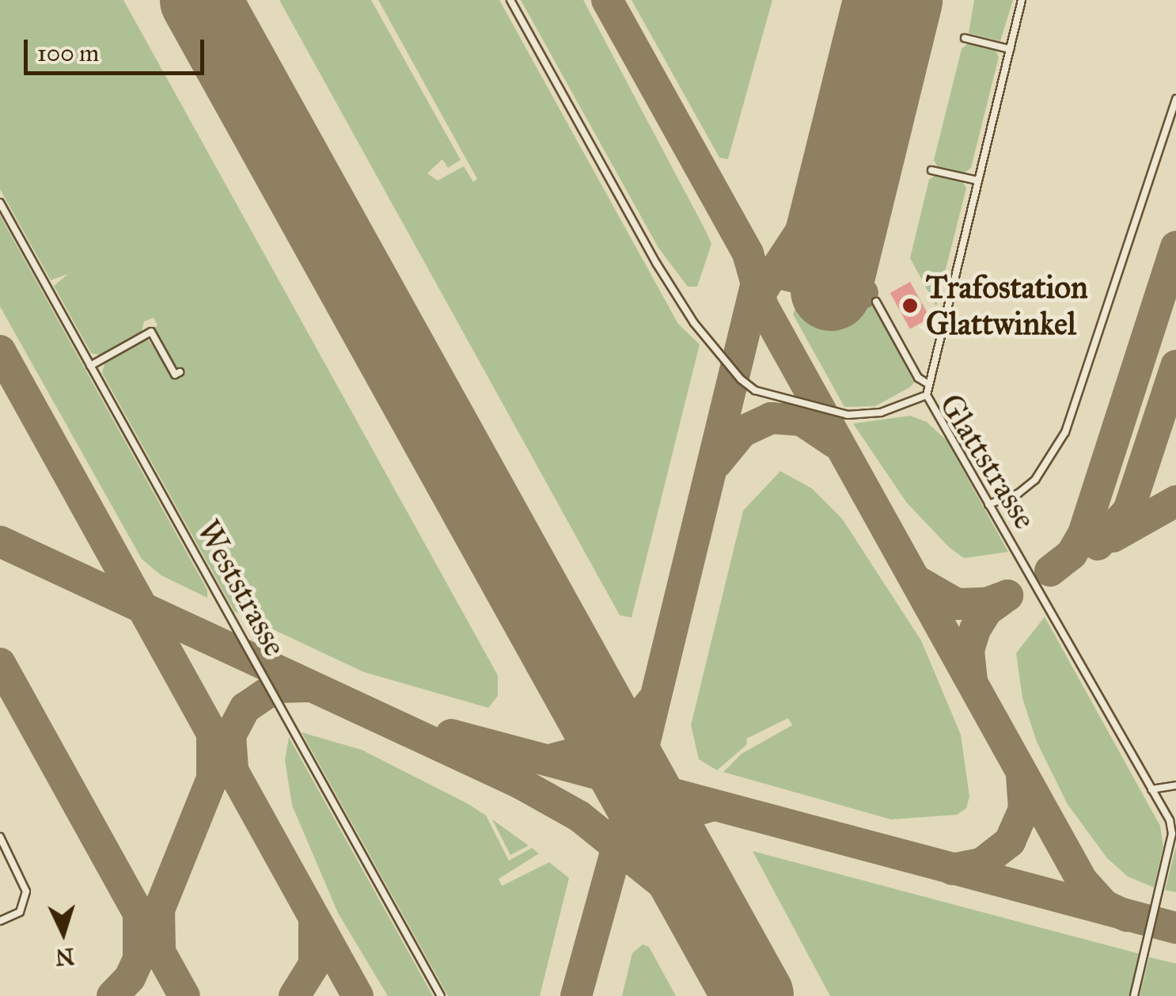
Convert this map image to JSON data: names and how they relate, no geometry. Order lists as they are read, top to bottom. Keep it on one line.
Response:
{"streets":{"lane":["Glattstrasse","Weststrasse"]},"places":["Trafostation Glattwinkel"],"scale_bar":"100 m","north":"bottom"}
